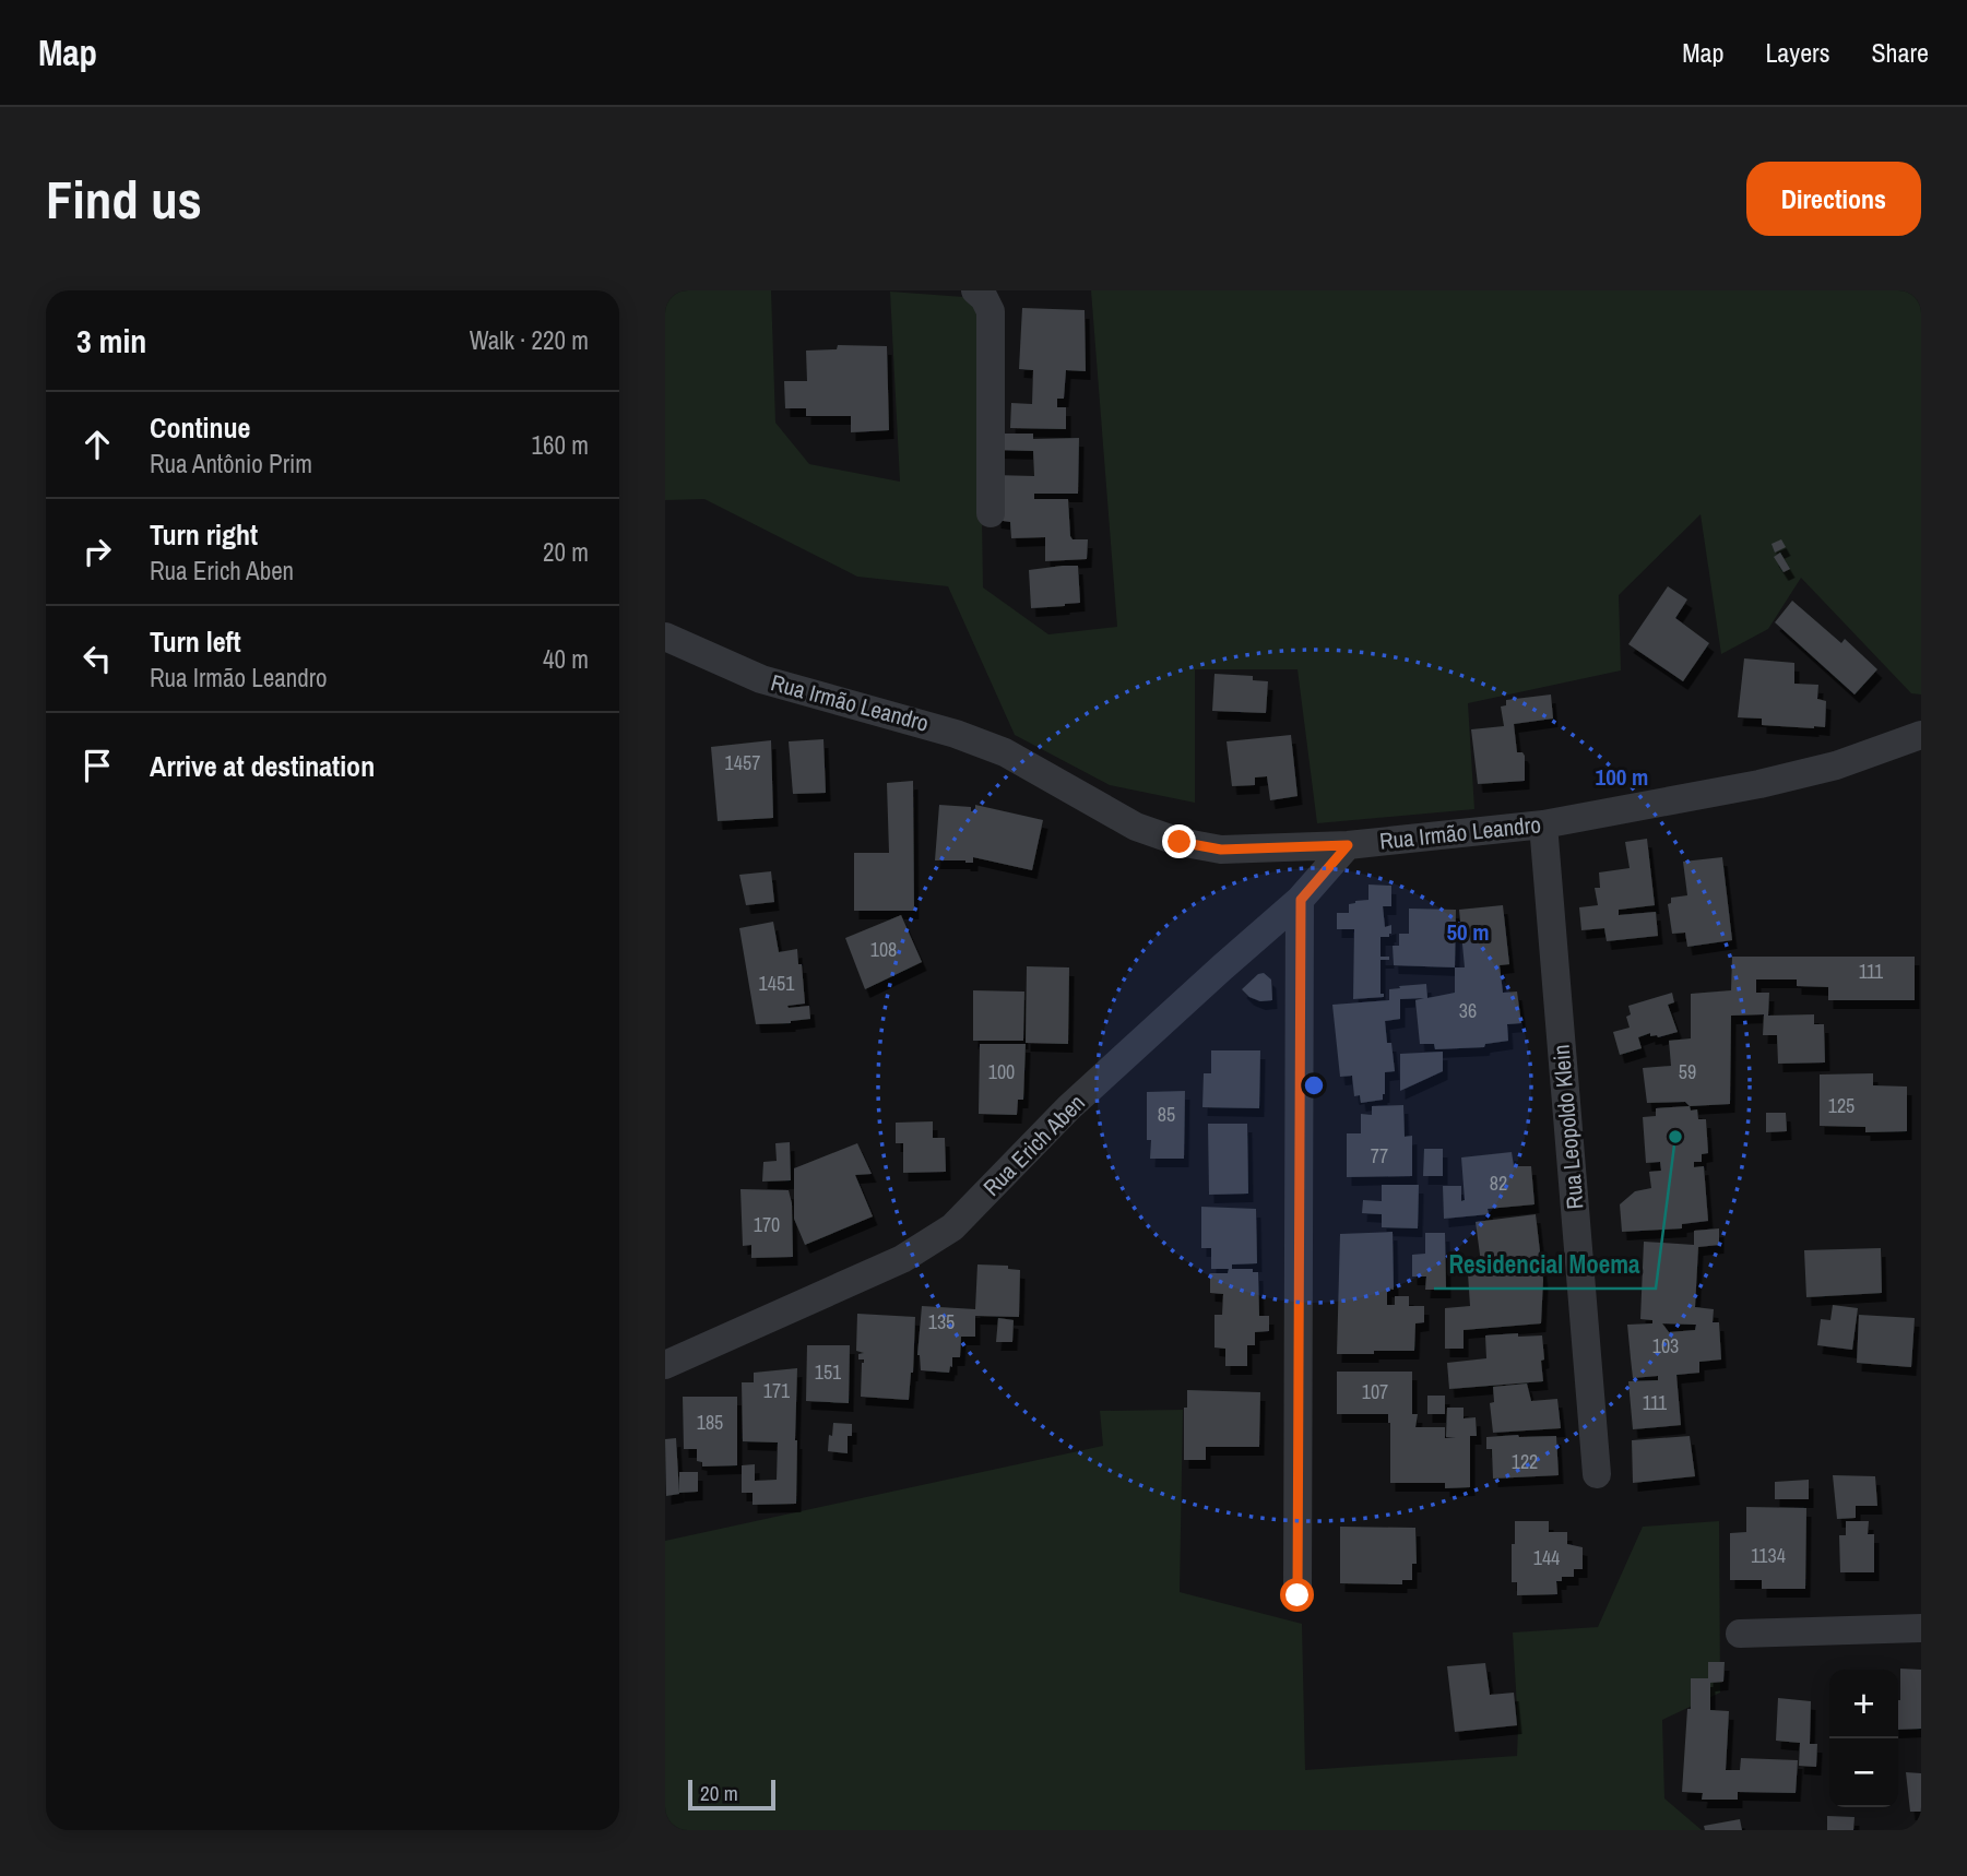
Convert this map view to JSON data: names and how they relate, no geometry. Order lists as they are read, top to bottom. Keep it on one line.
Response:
{"streets":{"street":["Rua Irmão Leandro","Rua Leopoldo Klein","Rua Erich Aben"]},"crossings":[["Rua Irmão Leandro","Rua Leopoldo Klein"],["Rua Irmão Leandro","Rua Erich Aben"]],"places":["Residencial Moema"],"house_numbers":["1457","108","111","1451","36","100","59","125","85","77","82","170","135","103","151","171","107","111","185","122","1134","144"],"scale_bar":"20 m","page":{"header":"Map","nav":["Map","Layers","Share"],"buttons":"Directions","title":"Find us","heading":["3 min","Walk · 220 m"],"list":[["Continue","Rua Antônio Prim","160 m"],["Turn right","Rua Erich Aben","20 m"],["Turn left","Rua Irmão Leandro","40 m"],"Arrive at destination"],"map_buttons":["+","−"],"scale":"20 m"},"rings":["100 m","50 m"]}
